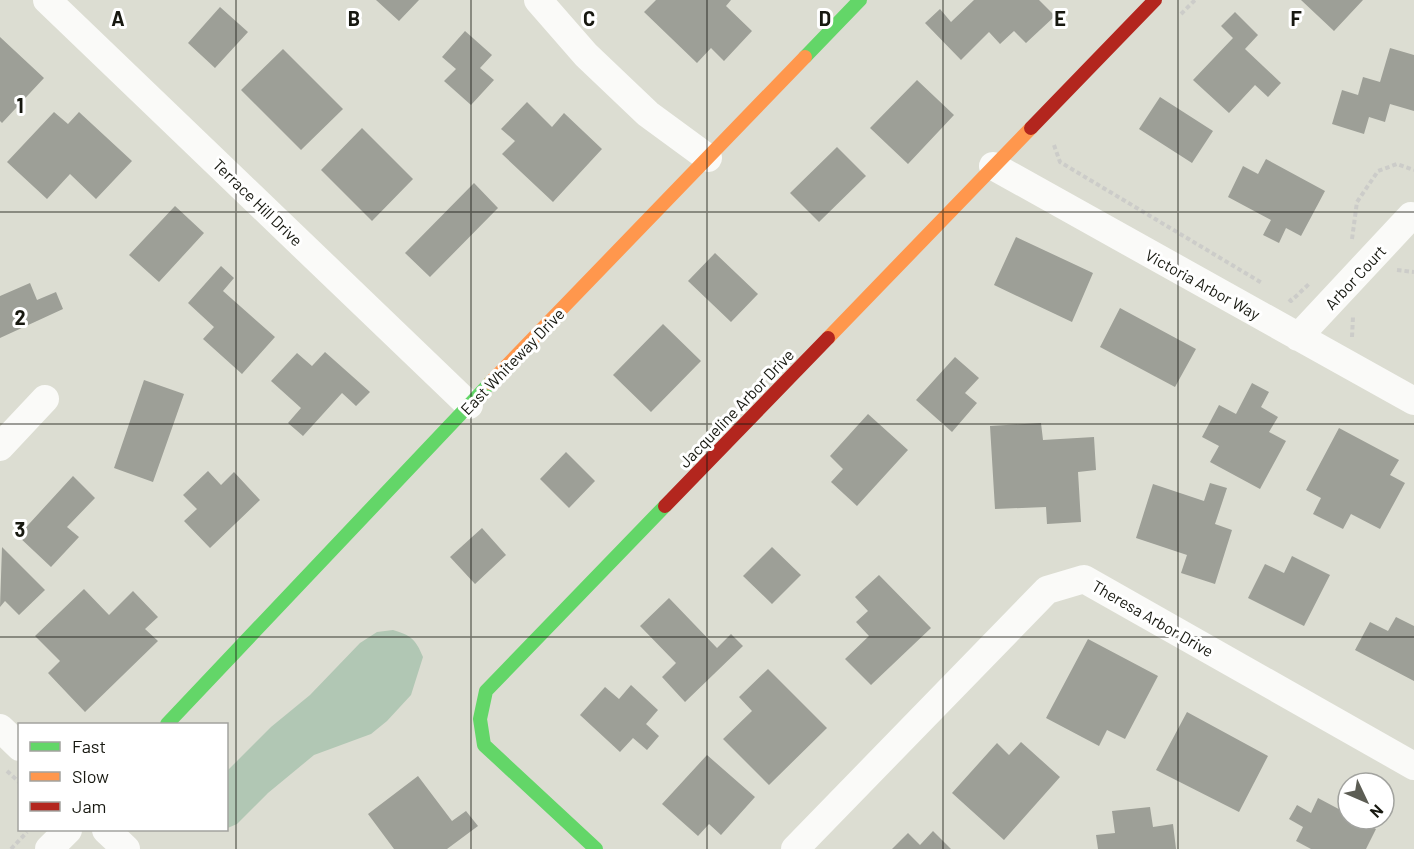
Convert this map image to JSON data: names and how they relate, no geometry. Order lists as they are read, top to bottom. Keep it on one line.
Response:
{"streets":{"street":["Terrace Hill Drive","Arbor Court","Victoria Arbor Way","East Whiteway Drive","Jacqueline Arbor Drive","Theresa Arbor Drive"]},"crossings":[["Terrace Hill Drive","East Whiteway Drive"],["Arbor Court","Victoria Arbor Way"],["Victoria Arbor Way","Jacqueline Arbor Drive"]],"legend":["Fast","Slow","Jam"],"north":"bottom right","grid":{"columns":["A","B","C","D","E","F"],"rows":["1","2","3"]}}
